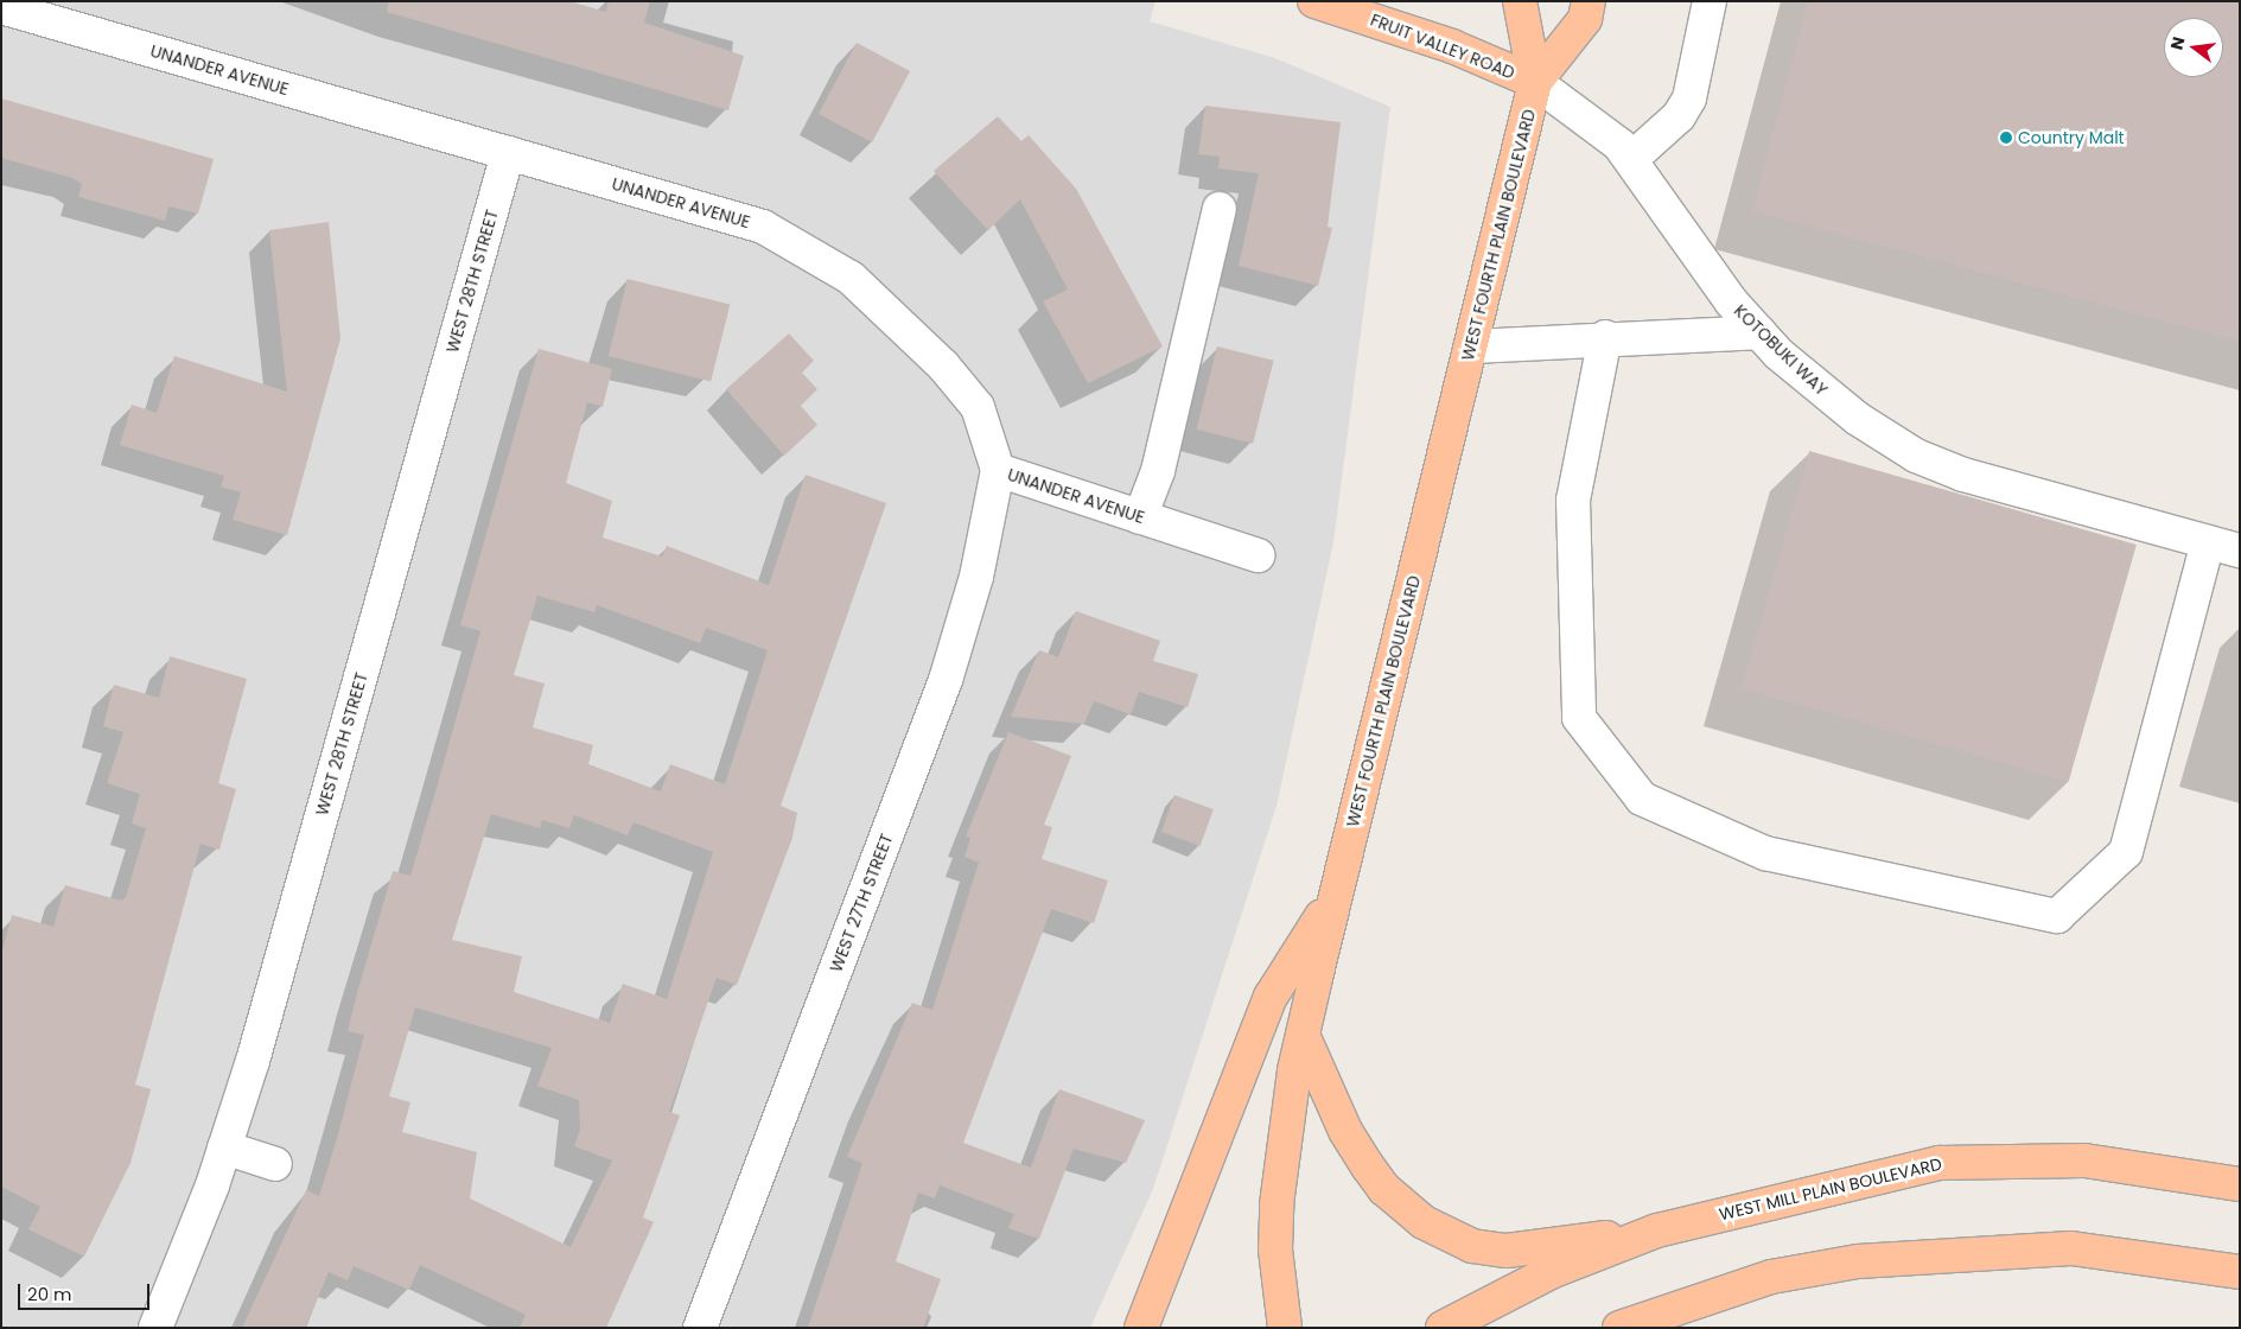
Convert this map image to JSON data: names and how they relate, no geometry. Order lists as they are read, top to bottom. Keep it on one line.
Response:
{"streets":{"main road":["FRUIT VALLEY ROAD","WEST FOURTH PLAIN BOULEVARD","WEST MILL PLAIN BOULEVARD"],"street":["UNANDER AVENUE","WEST 28TH STREET","KOTOBUKI WAY","WEST 27TH STREET"]},"crossings":[["FRUIT VALLEY ROAD","WEST FOURTH PLAIN BOULEVARD"],["FRUIT VALLEY ROAD","KOTOBUKI WAY"],["UNANDER AVENUE","WEST 28TH STREET"],["UNANDER AVENUE","WEST 27TH STREET"],["WEST FOURTH PLAIN BOULEVARD","KOTOBUKI WAY"]],"places":["Country Malt"],"scale_bar":"20 m","north":"left"}
